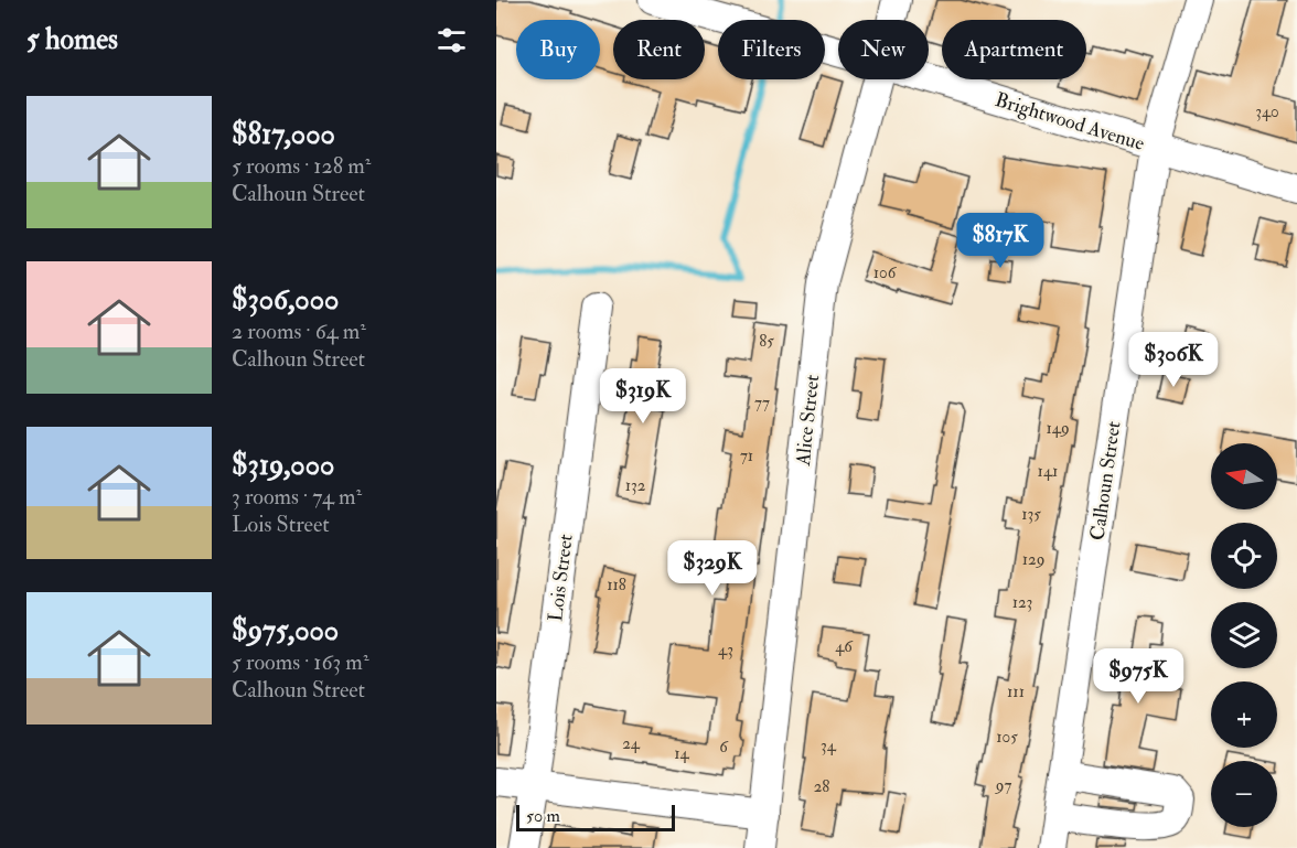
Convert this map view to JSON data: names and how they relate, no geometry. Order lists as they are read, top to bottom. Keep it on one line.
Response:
{"streets":{"street":["Brightwood Avenue","Alice Street","Calhoun Street","Lois Street"]},"crossings":[["Brightwood Avenue","Calhoun Street"]],"house_numbers":["340","106","85","77","149","71","141","132","135","129","118","123","46","43","111","105","24","34","6","14","97","28"],"scale_bar":"50 m","north":"left","page":{"heading":"5 homes","chip":["Buy","Rent","Filters","New","Apartment"],"list":[{"name":"$817,000","note":"5 rooms · 128 m² · Calhoun Street"},{"name":"$306,000","note":"2 rooms · 64 m² · Calhoun Street"},{"name":"$319,000","note":"3 rooms · 74 m² · Lois Street"},{"name":"$975,000","note":"5 rooms · 163 m² · Calhoun Street"}],"price":["$817K","$306K","$319K","$329K","$975K"],"map_buttons":["+","−"],"scale":"50 m"}}
